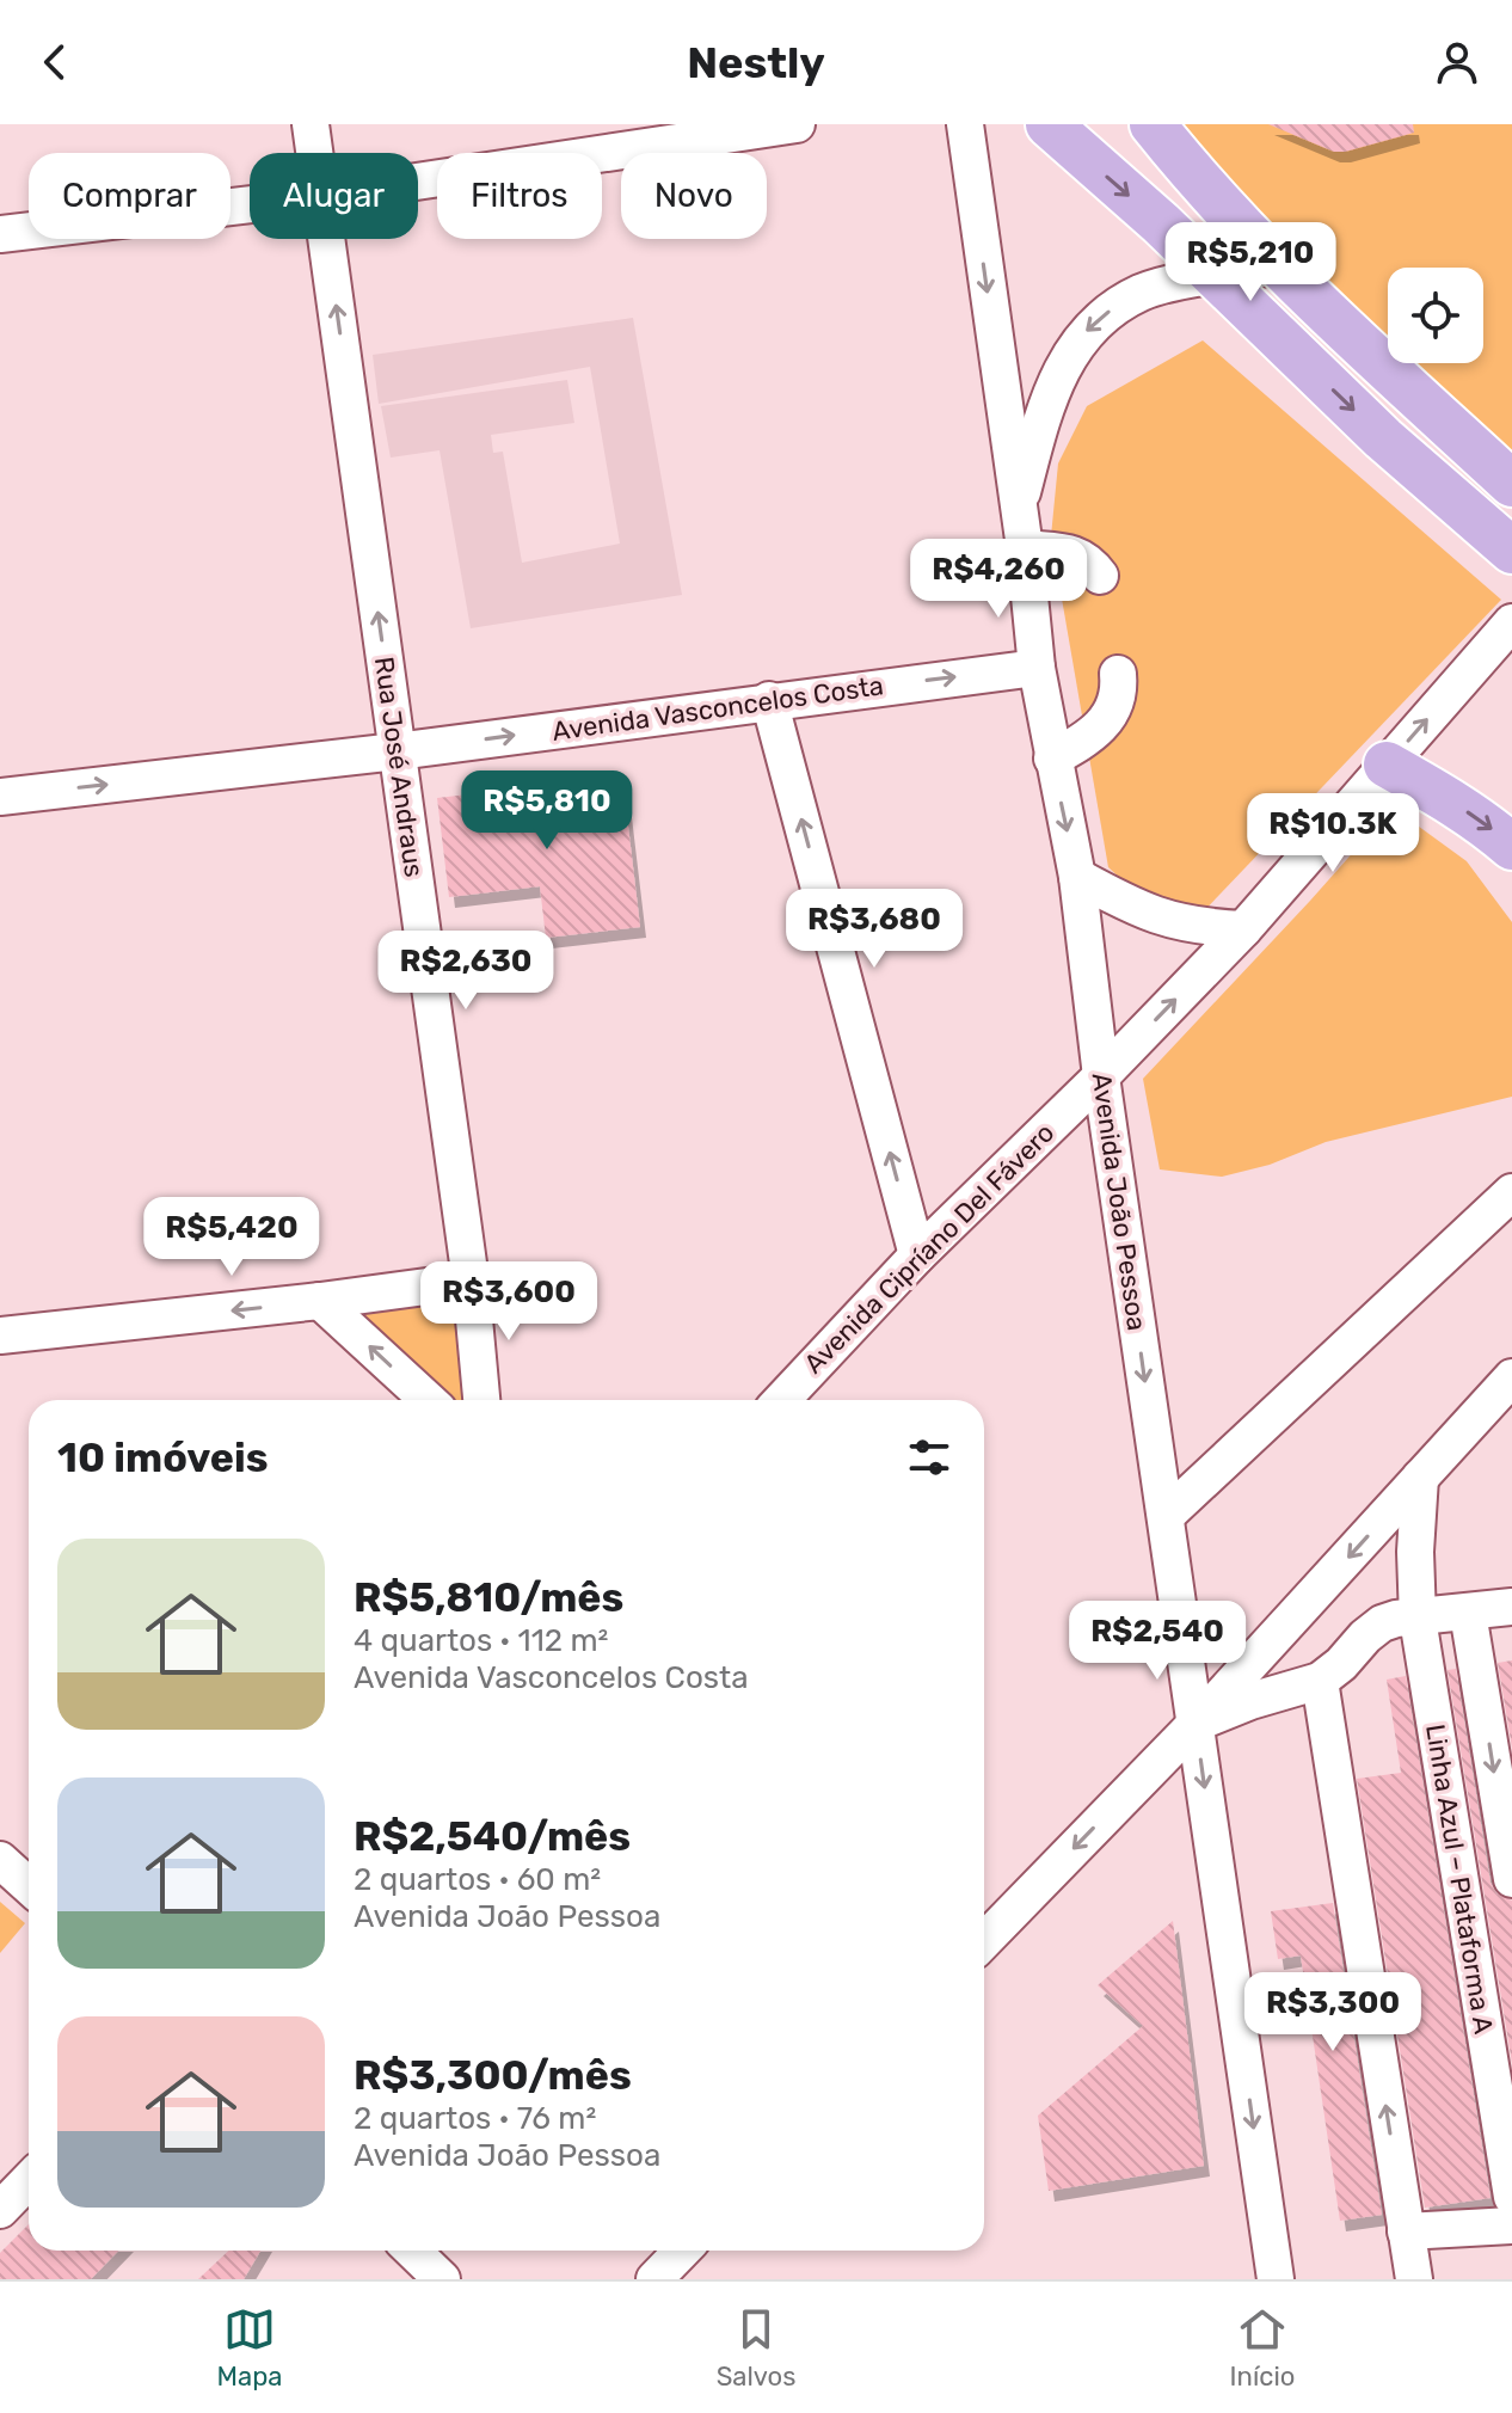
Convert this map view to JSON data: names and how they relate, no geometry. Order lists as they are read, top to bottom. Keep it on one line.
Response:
{"streets":{"street":["Avenida Vasconcelos Costa","Rua José Andraus","Avenida João Pessoa","Avenida Cipríano Del Fávero","Linha Azul – Plataforma A"]},"crossings":[["Avenida Vasconcelos Costa","Rua José Andraus"],["Avenida Vasconcelos Costa","Avenida João Pessoa"],["Avenida João Pessoa","Avenida Cipríano Del Fávero"]],"one_way":["Avenida Vasconcelos Costa","Rua José Andraus","Avenida Cipríano Del Fávero"],"page":{"header":"Nestly","chip":["Comprar","Alugar","Filtros","Novo"],"price":["R$5,210","R$4,260","R$5,810","R$10.3K","R$3,680","R$2,630","R$5,420","R$3,600","R$2,540","R$3,300"],"heading":"10 imóveis","list":[{"name":"R$5,810/mês","note":"4 quartos · 112 m² · Avenida Vasconcelos Costa"},{"name":"R$2,540/mês","note":"2 quartos · 60 m² · Avenida João Pessoa"},{"name":"R$3,300/mês","note":"2 quartos · 76 m² · Avenida João Pessoa"}],"tabs":["Mapa","Salvos","Início"]}}
